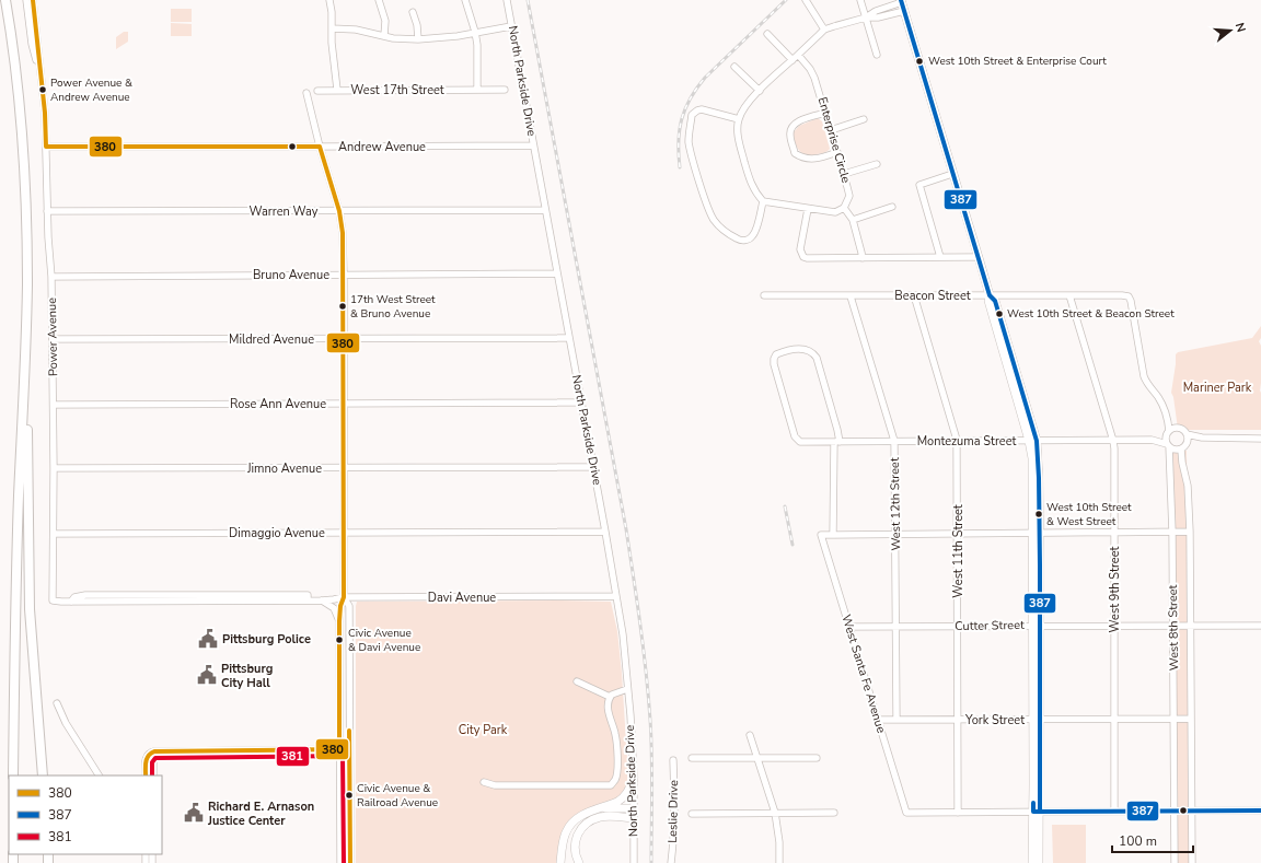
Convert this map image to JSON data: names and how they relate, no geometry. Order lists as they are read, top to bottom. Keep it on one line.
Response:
{"streets":{"street":["North Parkside Drive","West 17th Street","Enterprise Circle","Andrew Avenue","Warren Way","Bruno Avenue","Beacon Street","Power Avenue","Mildred Avenue","Rose Ann Avenue","Montezuma Street","Jimno Avenue","West 12th Street","Dimaggio Avenue","West 11th Street","West 9th Street","Davi Avenue","Cutter Street","West 8th Street","West Santa Fe Avenue","York Street","Leslie Drive"]},"crossings":[["North Parkside Drive","Andrew Avenue"],["North Parkside Drive","Warren Way"],["North Parkside Drive","Bruno Avenue"],["North Parkside Drive","Mildred Avenue"],["North Parkside Drive","Rose Ann Avenue"],["North Parkside Drive","Jimno Avenue"],["North Parkside Drive","Dimaggio Avenue"],["North Parkside Drive","Davi Avenue"],["Andrew Avenue","Power Avenue"],["Warren Way","Power Avenue"],["Bruno Avenue","Power Avenue"],["Beacon Street","West 12th Street"],["Beacon Street","West 11th Street"],["Beacon Street","West 9th Street"],["Power Avenue","Mildred Avenue"],["Power Avenue","Rose Ann Avenue"],["Power Avenue","Jimno Avenue"],["Power Avenue","Dimaggio Avenue"],["Power Avenue","Davi Avenue"],["Montezuma Street","West 12th Street"],["Montezuma Street","West 11th Street"],["Montezuma Street","West 9th Street"],["Montezuma Street","West 8th Street"],["West 12th Street","Cutter Street"],["West 12th Street","York Street"],["West 11th Street","Cutter Street"],["West 11th Street","West Santa Fe Avenue"],["West 11th Street","York Street"],["West 9th Street","Cutter Street"],["West 9th Street","York Street"],["Cutter Street","West 8th Street"],["Cutter Street","West Santa Fe Avenue"],["West 8th Street","York Street"],["West Santa Fe Avenue","York Street"]],"parks":["Mariner Park","City Park"],"places":{"other":["West 10th Street & Enterprise Court","Power Avenue & Andrew Avenue","17th West Street & Bruno Avenue","West 10th Street & Beacon Street","West 10th Street & West Street","Civic Avenue & Davi Avenue","Civic Avenue & Railroad Avenue"],"public building":["Pittsburg Police","Pittsburg City Hall","Richard E. Arnason Justice Center"]},"lines":["transit line 380","transit line 387","transit line 381"],"legend":["380","387","381"],"scale_bar":"100 m","north":"right"}
